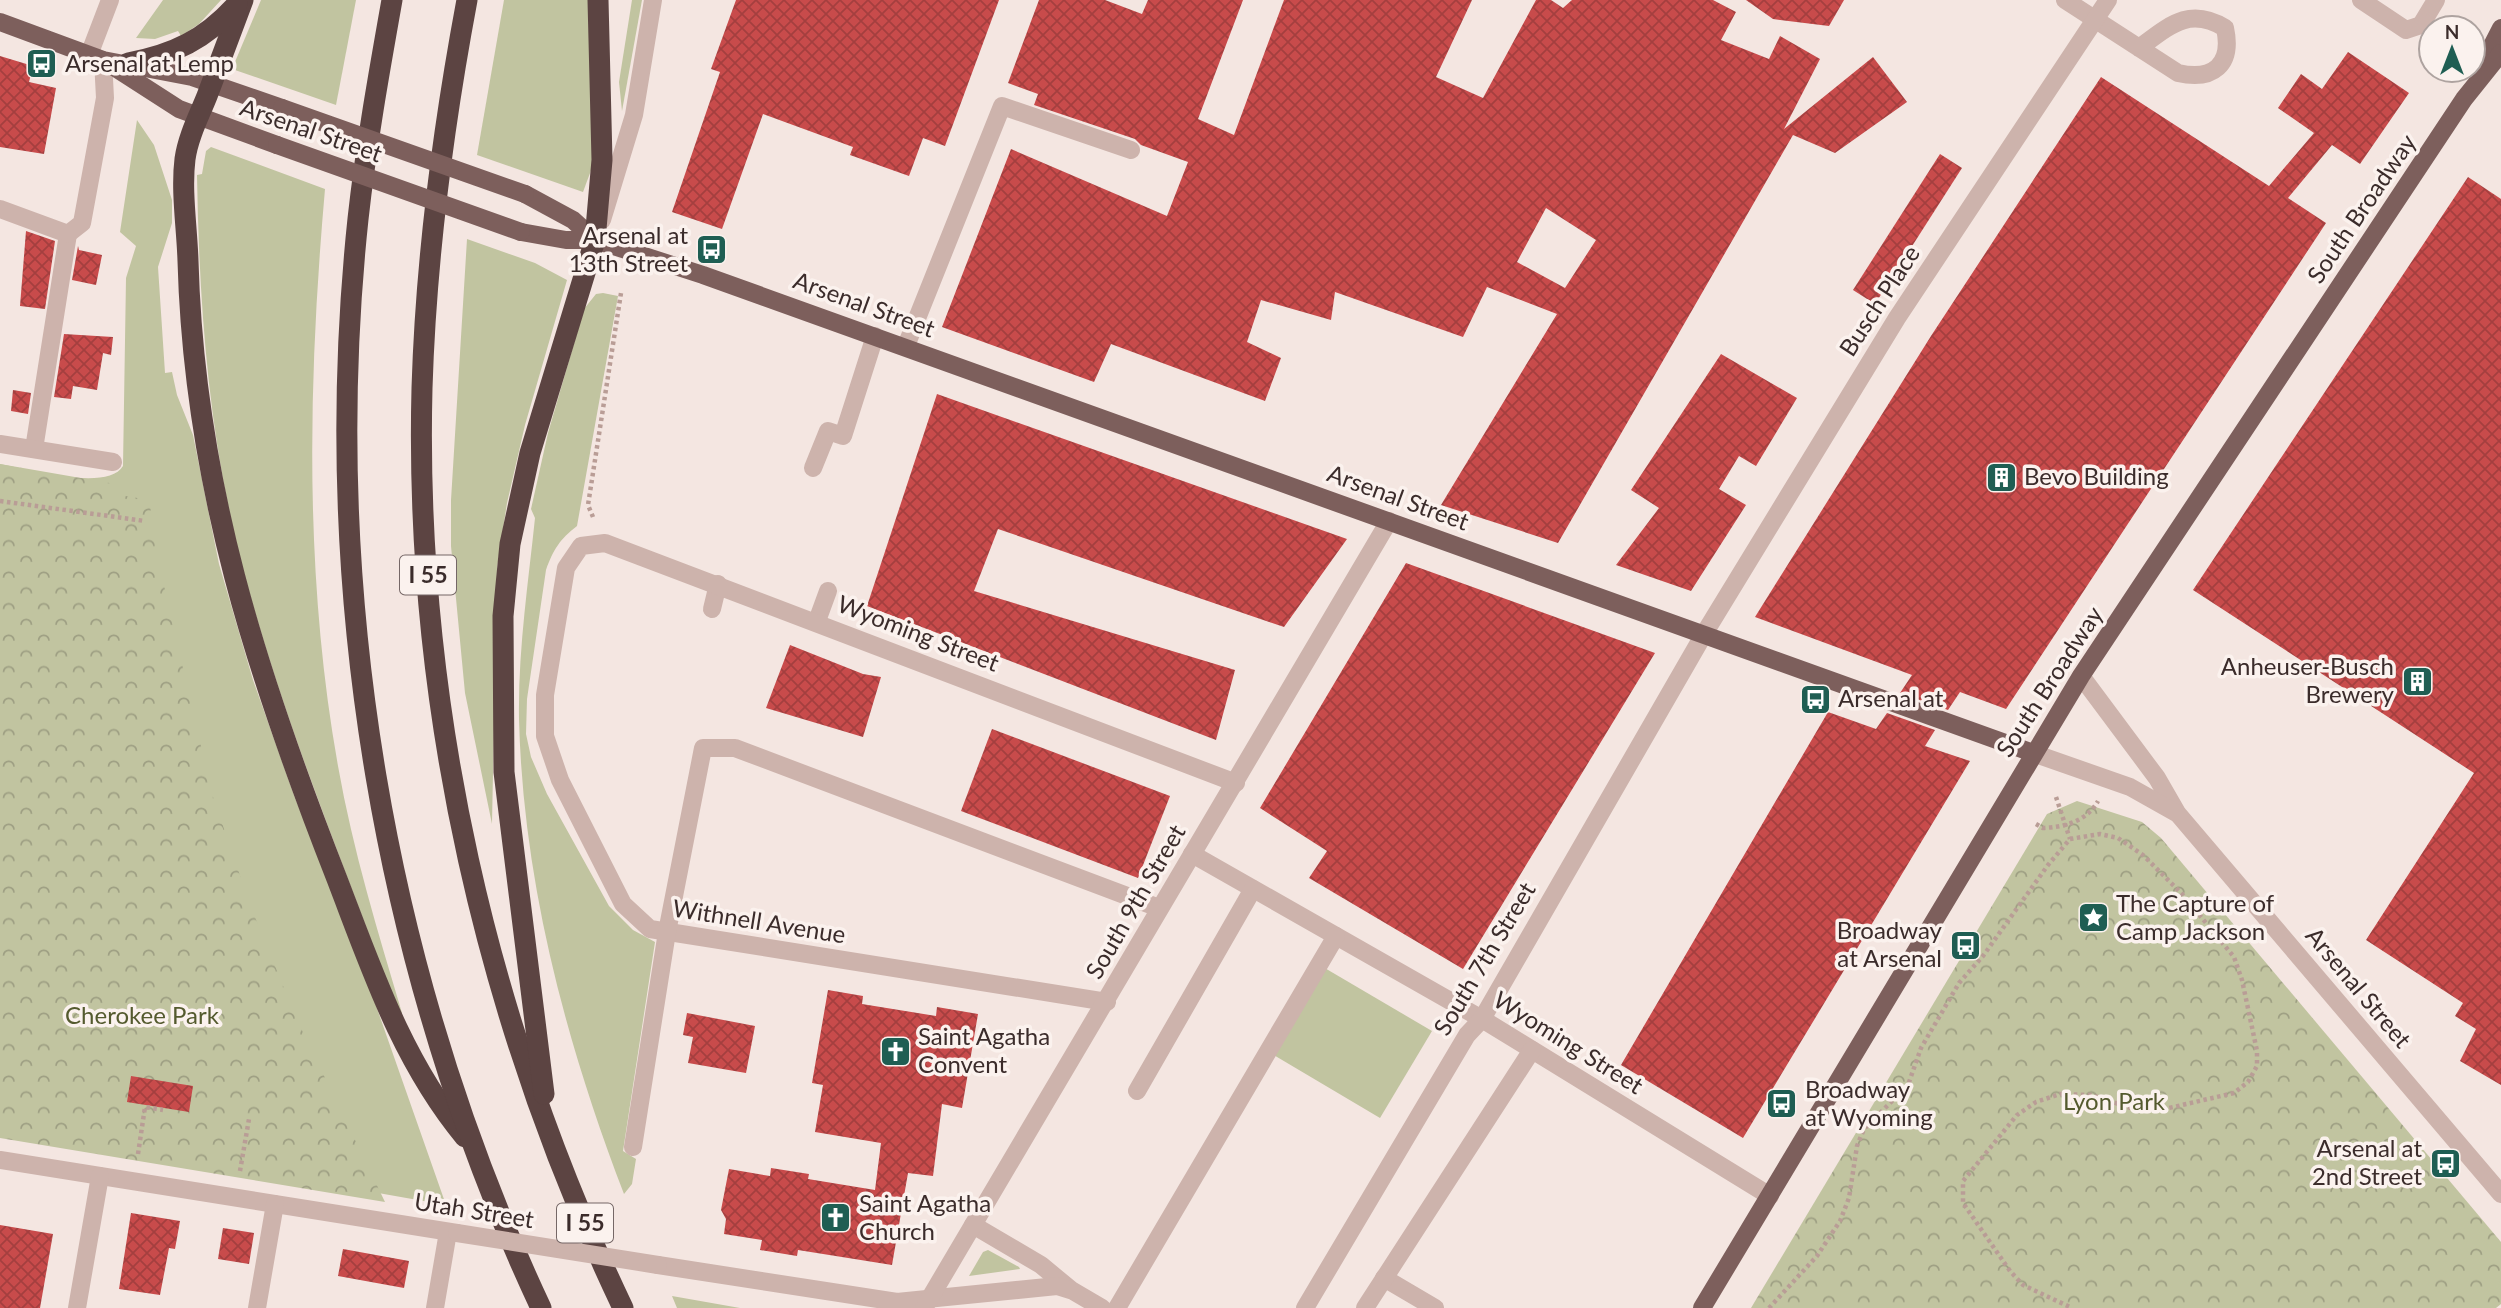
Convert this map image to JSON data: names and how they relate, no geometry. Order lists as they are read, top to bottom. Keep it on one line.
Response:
{"streets":{"highway":["I 55"],"main road":["Arsenal Street","South Broadway"],"street":["Busch Place","Wyoming Street","South 9th Street","Withnell Avenue","South 7th Street","Utah Street"]},"crossings":[["Arsenal Street","South Broadway"],["Arsenal Street","Busch Place"],["Arsenal Street","South 9th Street"],["Arsenal Street","South 7th Street"],["South Broadway","Wyoming Street"],["Busch Place","South 7th Street"],["Wyoming Street","South 9th Street"],["Wyoming Street","Withnell Avenue"],["Wyoming Street","South 7th Street"],["South 9th Street","Withnell Avenue"],["South 9th Street","Utah Street"]],"parks":["Cherokee Park","Lyon Park"],"places":{"bus stop":["Arsenal at Lemp","Arsenal at 13th Street","Arsenal at","Broadway at Arsenal","Broadway at Wyoming","Arsenal at 2nd Street"],"building":["Bevo Building","Anheuser-Busch Brewery"],"place":["The Capture of Camp Jackson"],"church":["Saint Agatha Convent","Saint Agatha Church"]},"north":"top"}
